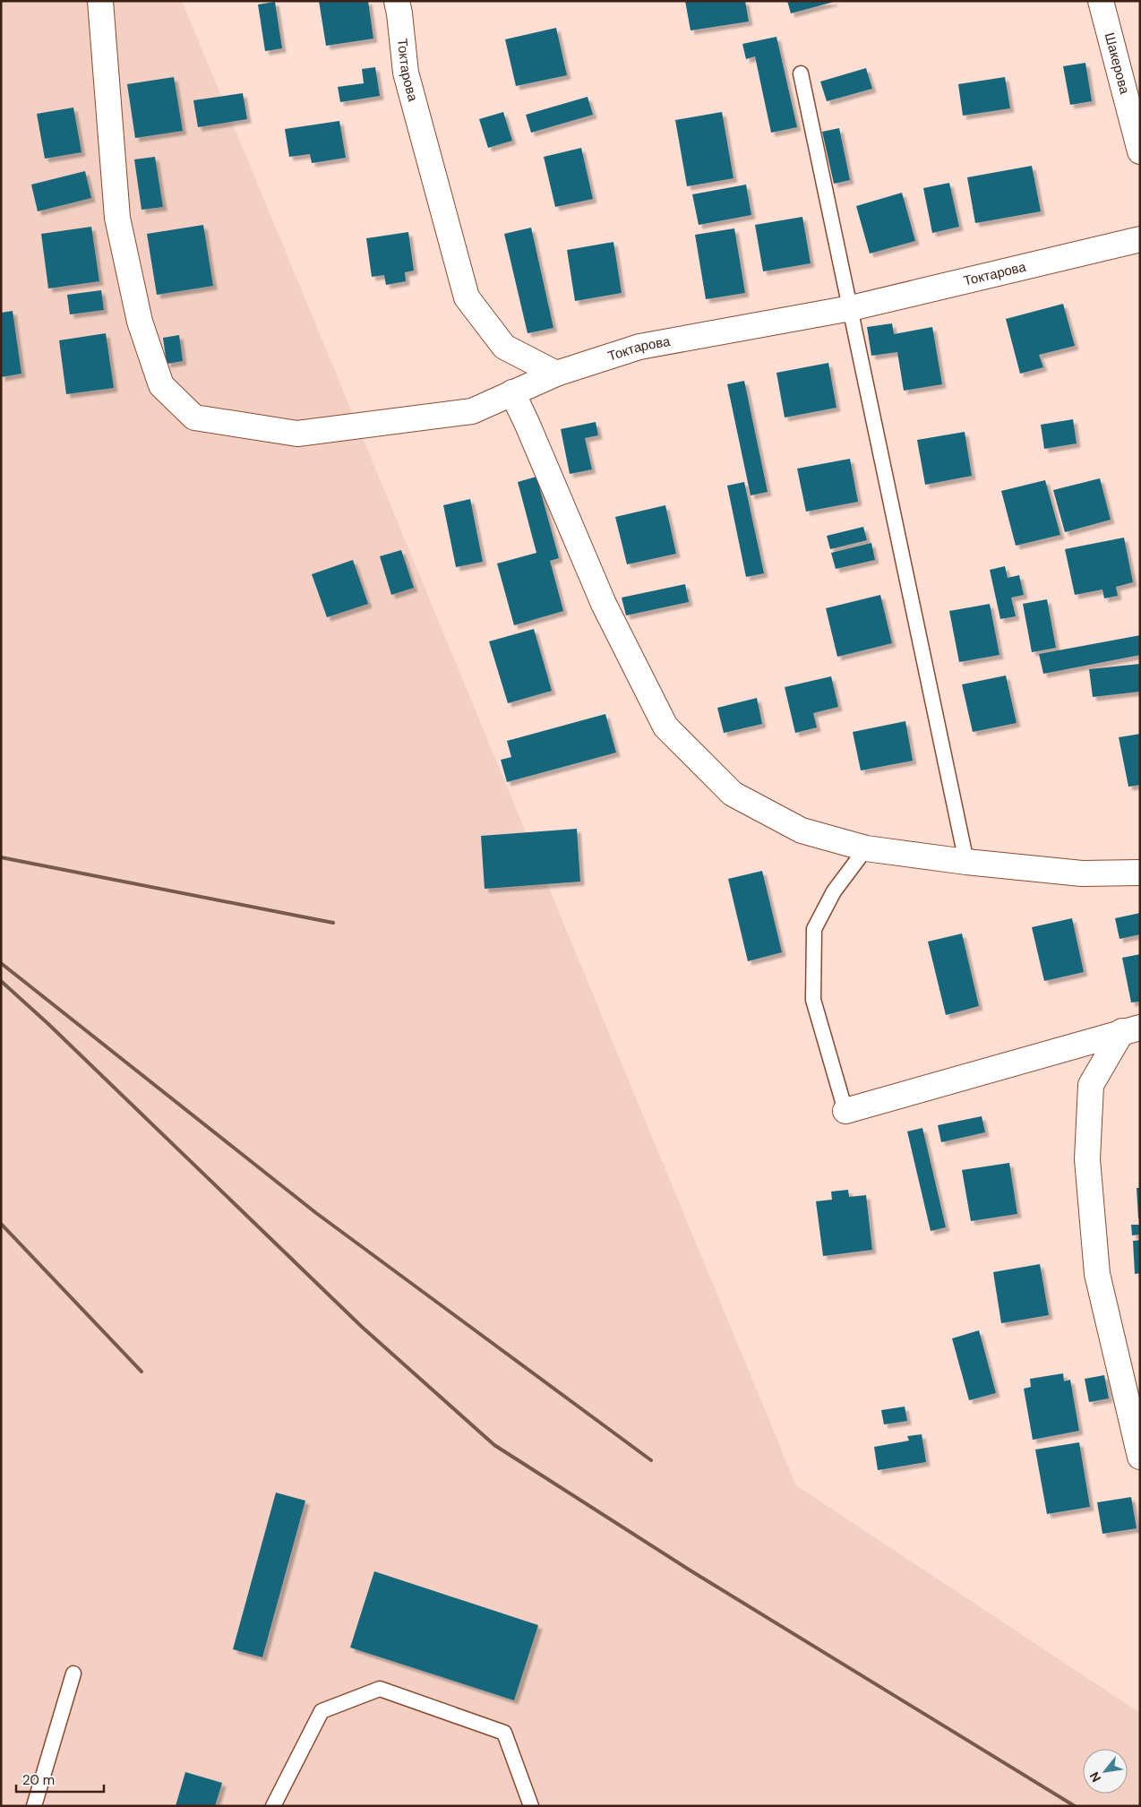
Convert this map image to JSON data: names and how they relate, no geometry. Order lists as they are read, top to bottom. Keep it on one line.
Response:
{"streets":{"street":["Шакерова","Токтарова"]},"scale_bar":"20 m","north":"bottom left"}
